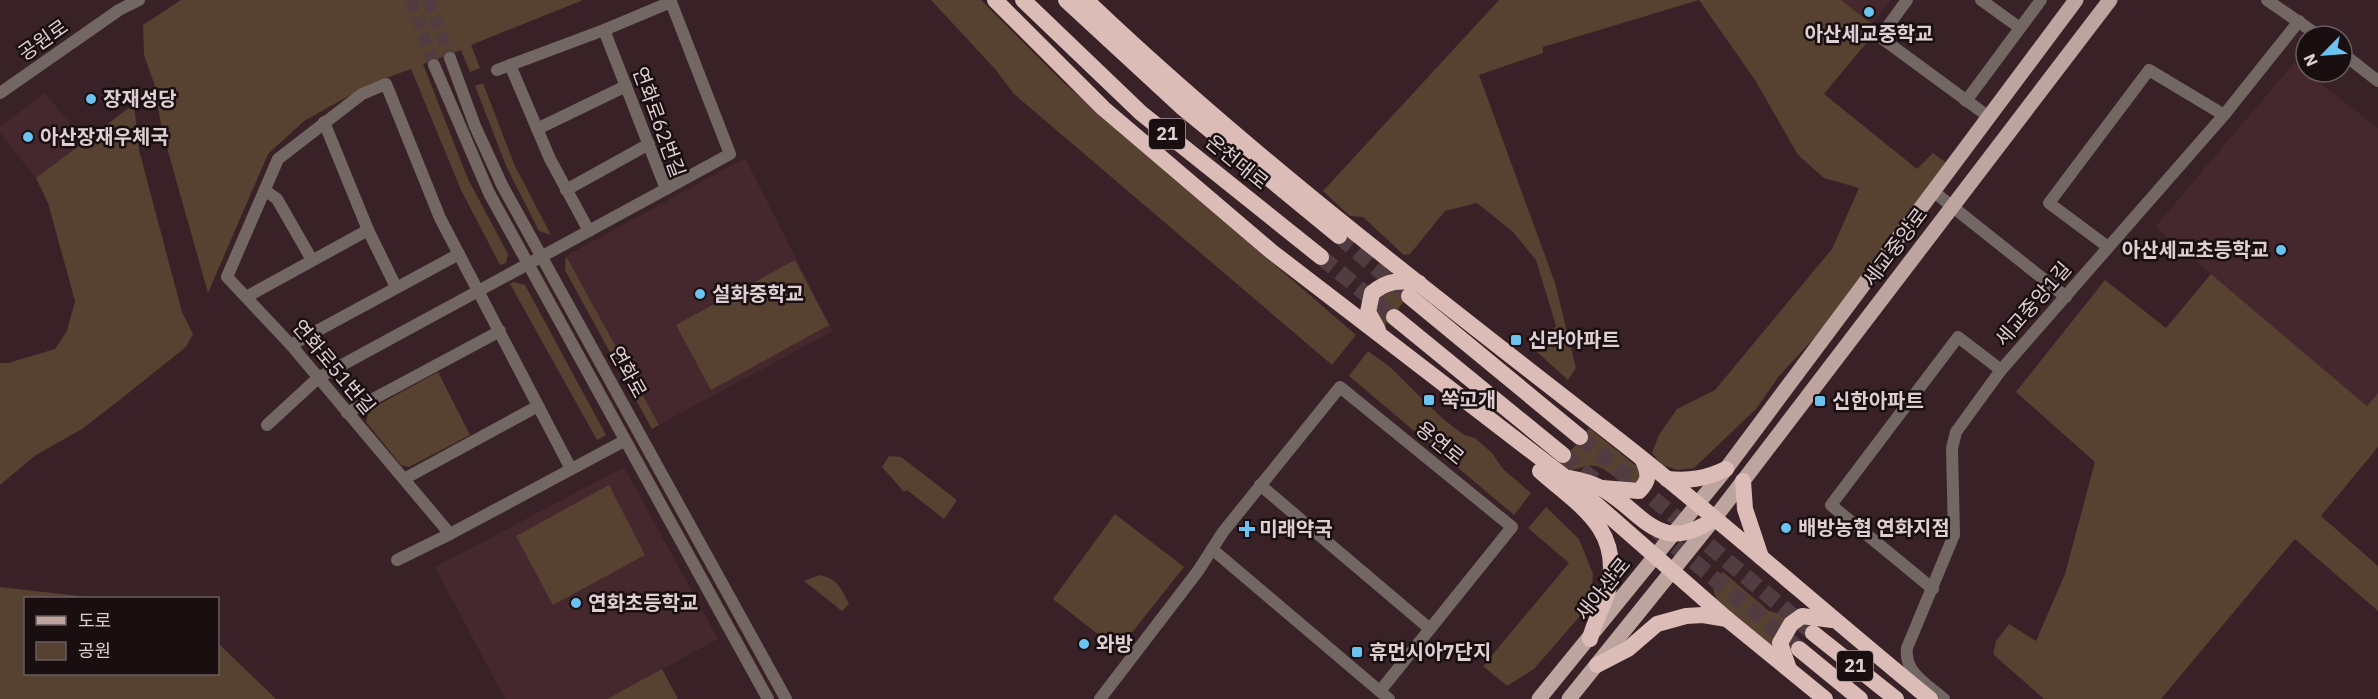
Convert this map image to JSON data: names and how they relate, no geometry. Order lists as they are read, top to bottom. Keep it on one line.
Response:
{"streets":{"highway":["21","온천대로"],"main road":["세교중앙로","새아산로"],"street":["공원로","연화로62번길","세교중앙1길","연화로51번길","연화로","용연로"]},"crossings":[["연화로62번길","연화로"],["세교중앙로","새아산로"]],"places":{"other":["아산세교중학교","장재성당","아산장재우체국","아산세교초등학교","설화중학교","배방농협 연화지점","연화초등학교","와방"],"transit":["신라아파트","쑥고개","신한아파트","휴먼시아7단지"],"health":["미래약국"]},"legend":["도로","공원"],"north":"bottom left"}
